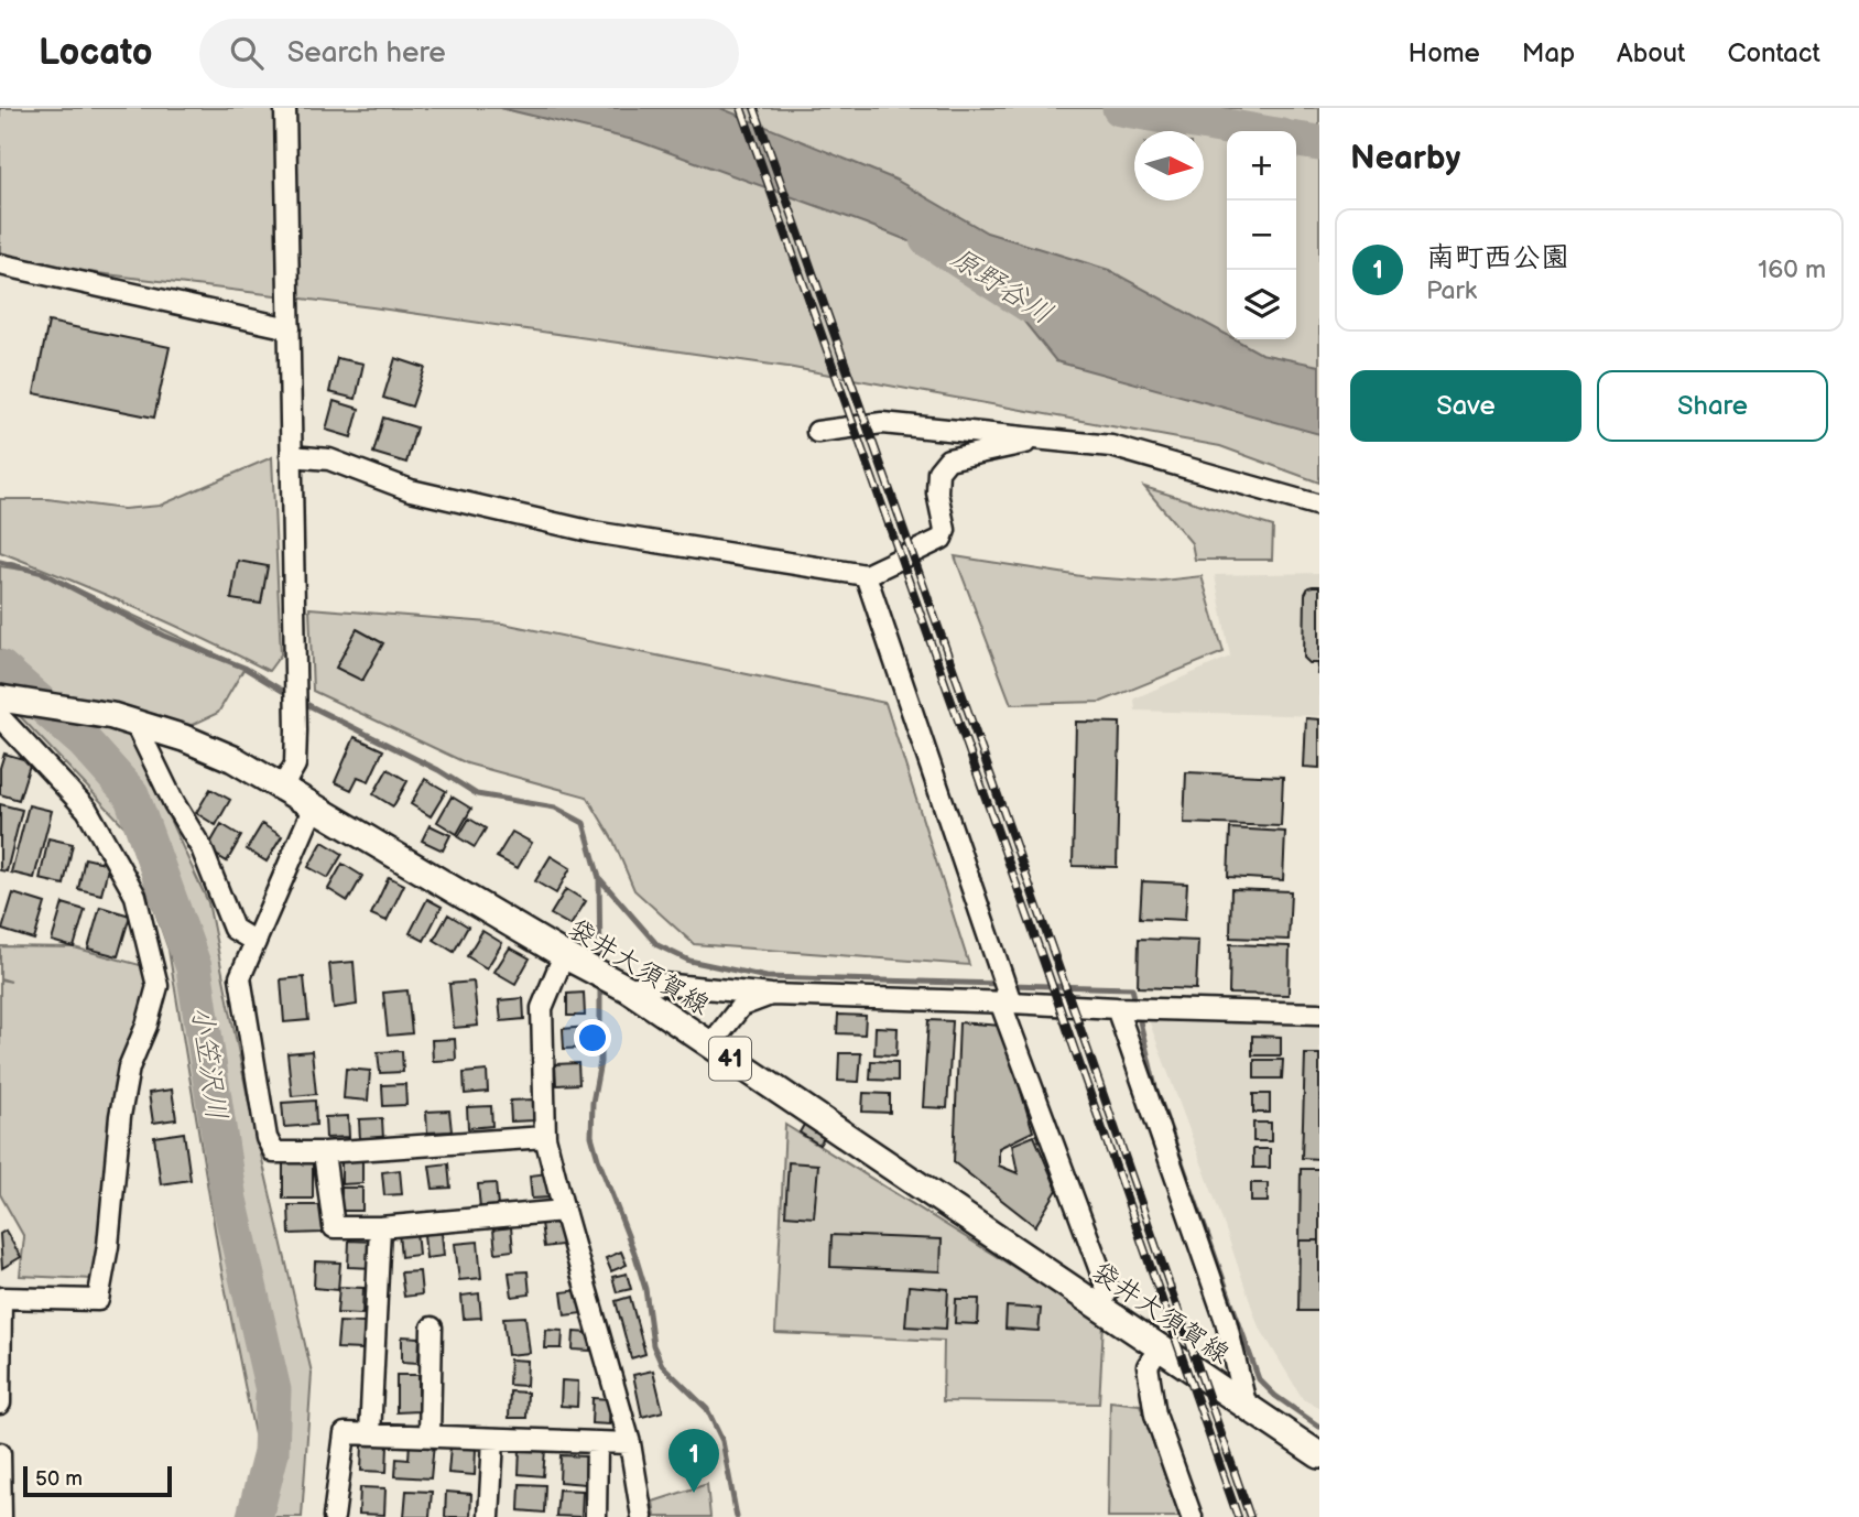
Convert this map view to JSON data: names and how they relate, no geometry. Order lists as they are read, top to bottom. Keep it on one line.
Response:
{"streets":{"main road":["袋井大須賀線","41"]},"water":["原野谷川","小笠沢川"],"scale_bar":"50 m","north":"right","page":{"header":"Locato","search":"Search here","nav":["Home","Map","About","Contact"],"heading":"Nearby","map_buttons":["+","−"],"list":[{"mark":"1","name":"南町西公園","note":"Park","value":"160 m"}],"buttons":["Save","Share"],"pins":"1","scale":"50 m"}}
